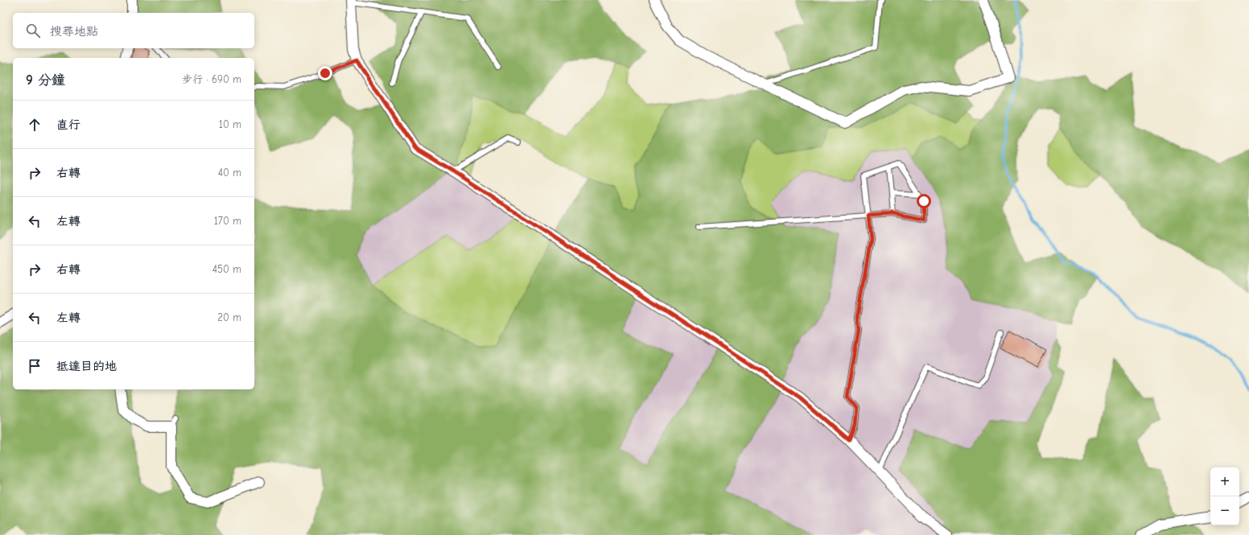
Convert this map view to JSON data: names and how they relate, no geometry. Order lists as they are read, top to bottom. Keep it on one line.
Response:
{"page":{"search":"搜尋地點","heading":["9 分鐘","步行 · 690 m"],"list":[["直行","10 m"],["右轉","40 m"],["左轉","170 m"],["右轉","450 m"],["左轉","20 m"],"抵達目的地"],"map_buttons":["+","−"]}}
